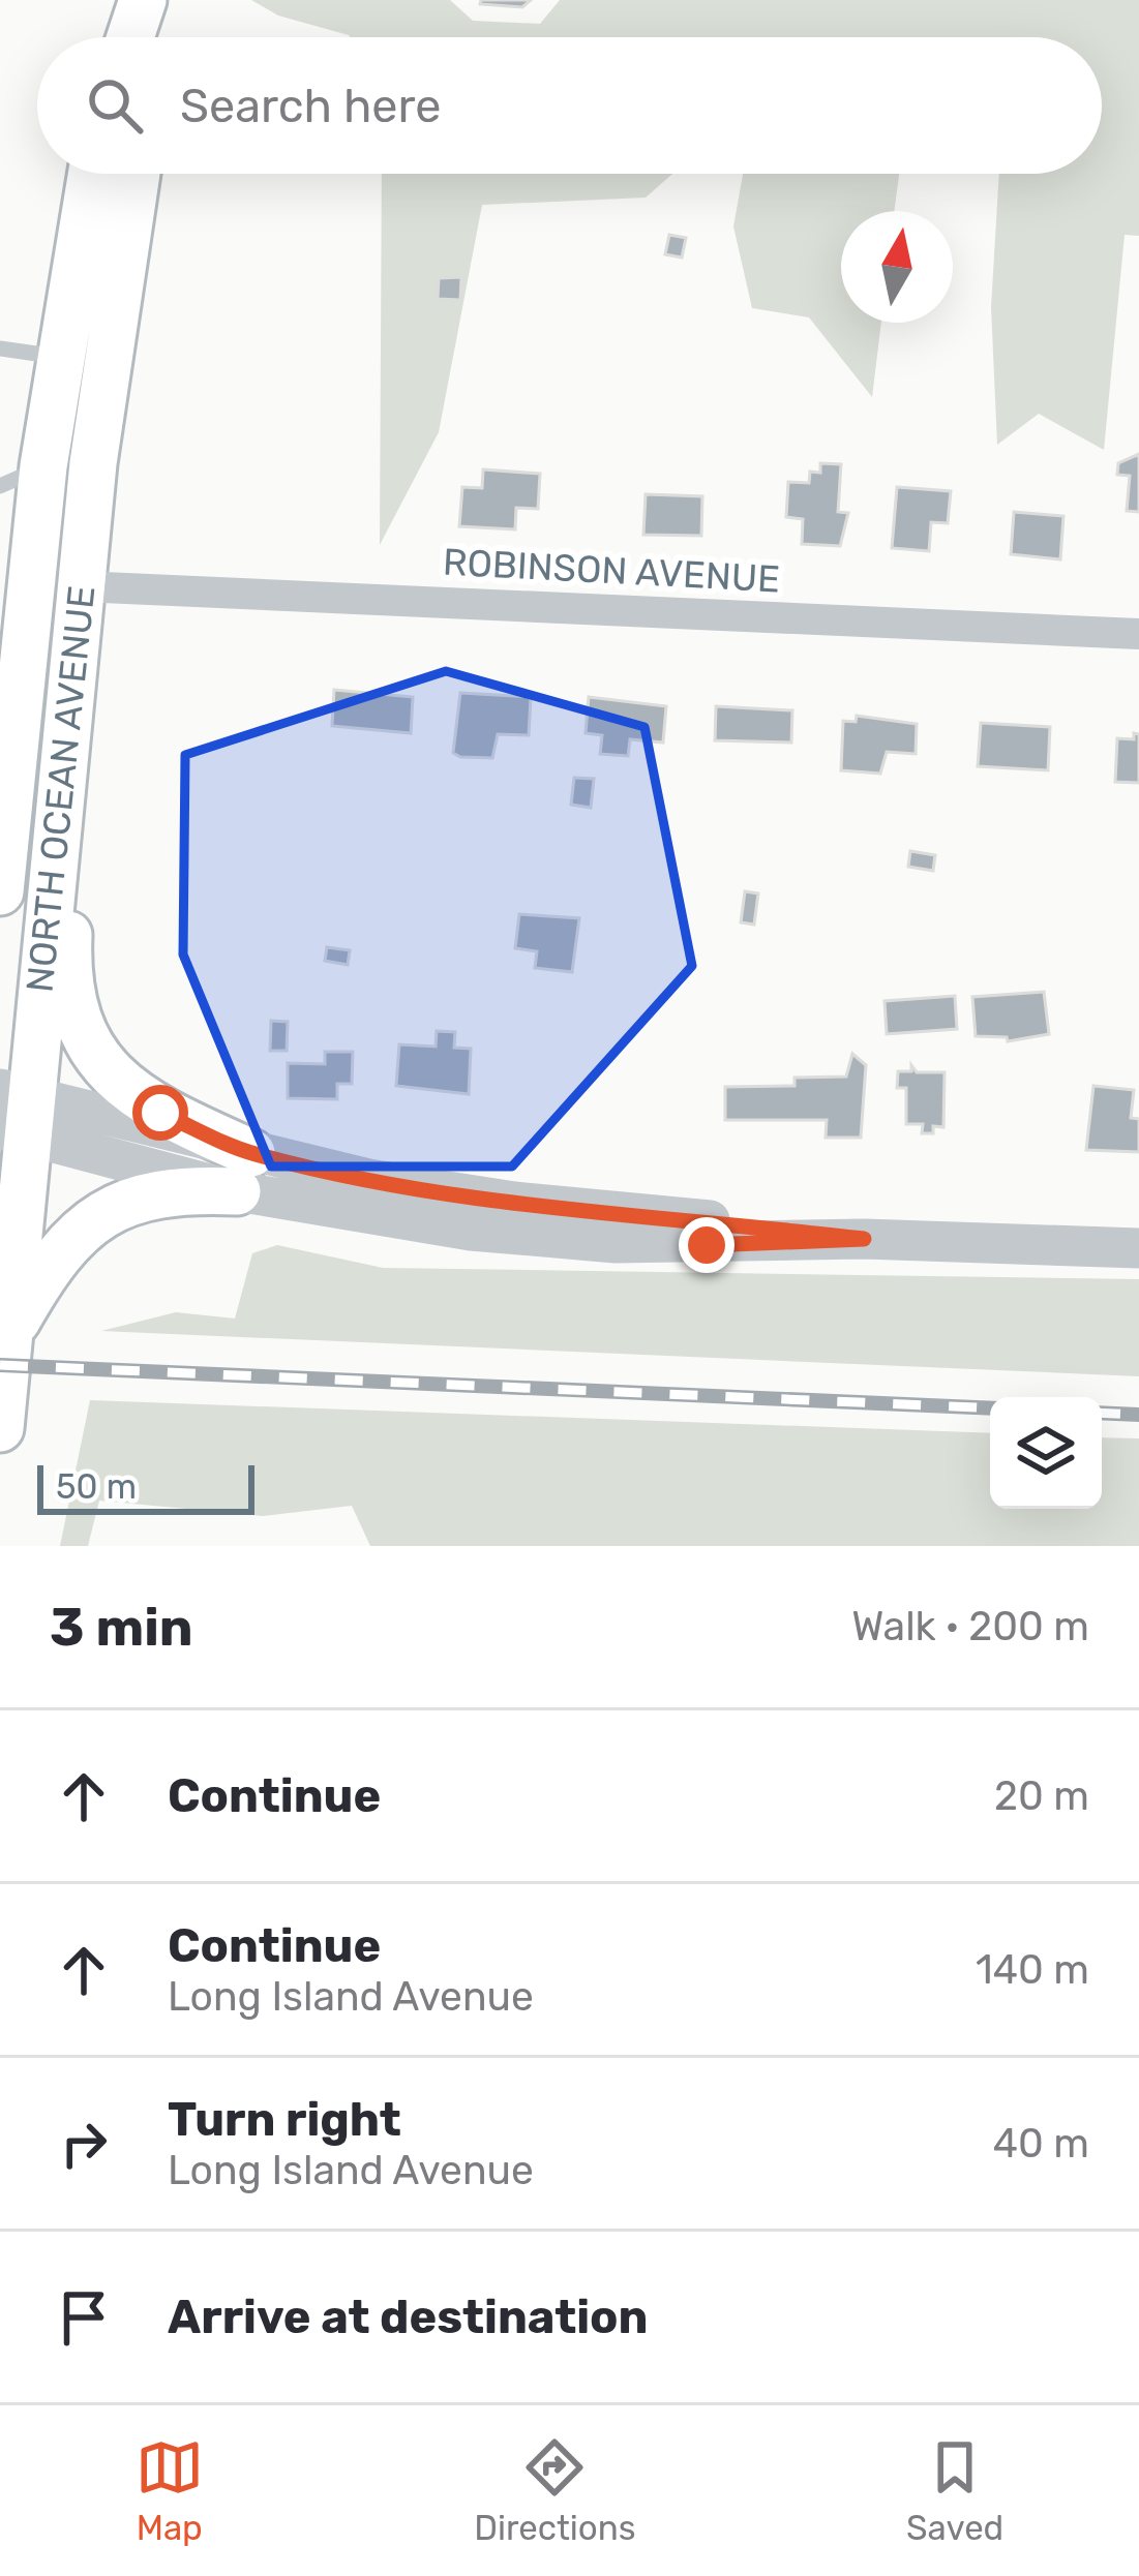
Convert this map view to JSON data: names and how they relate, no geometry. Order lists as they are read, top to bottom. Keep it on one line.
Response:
{"streets":{"main road":["NORTH OCEAN AVENUE"],"street":["ROBINSON AVENUE"]},"crossings":[["ROBINSON AVENUE","NORTH OCEAN AVENUE"]],"scale_bar":"50 m","north":"top","page":{"search":"Search here","scale":"50 m","heading":["3 min","Walk · 200 m"],"list":[["Continue","20 m"],["Continue","Long Island Avenue","140 m"],["Turn right","Long Island Avenue","40 m"],"Arrive at destination"],"nav":["Map","Directions","Saved"]}}
